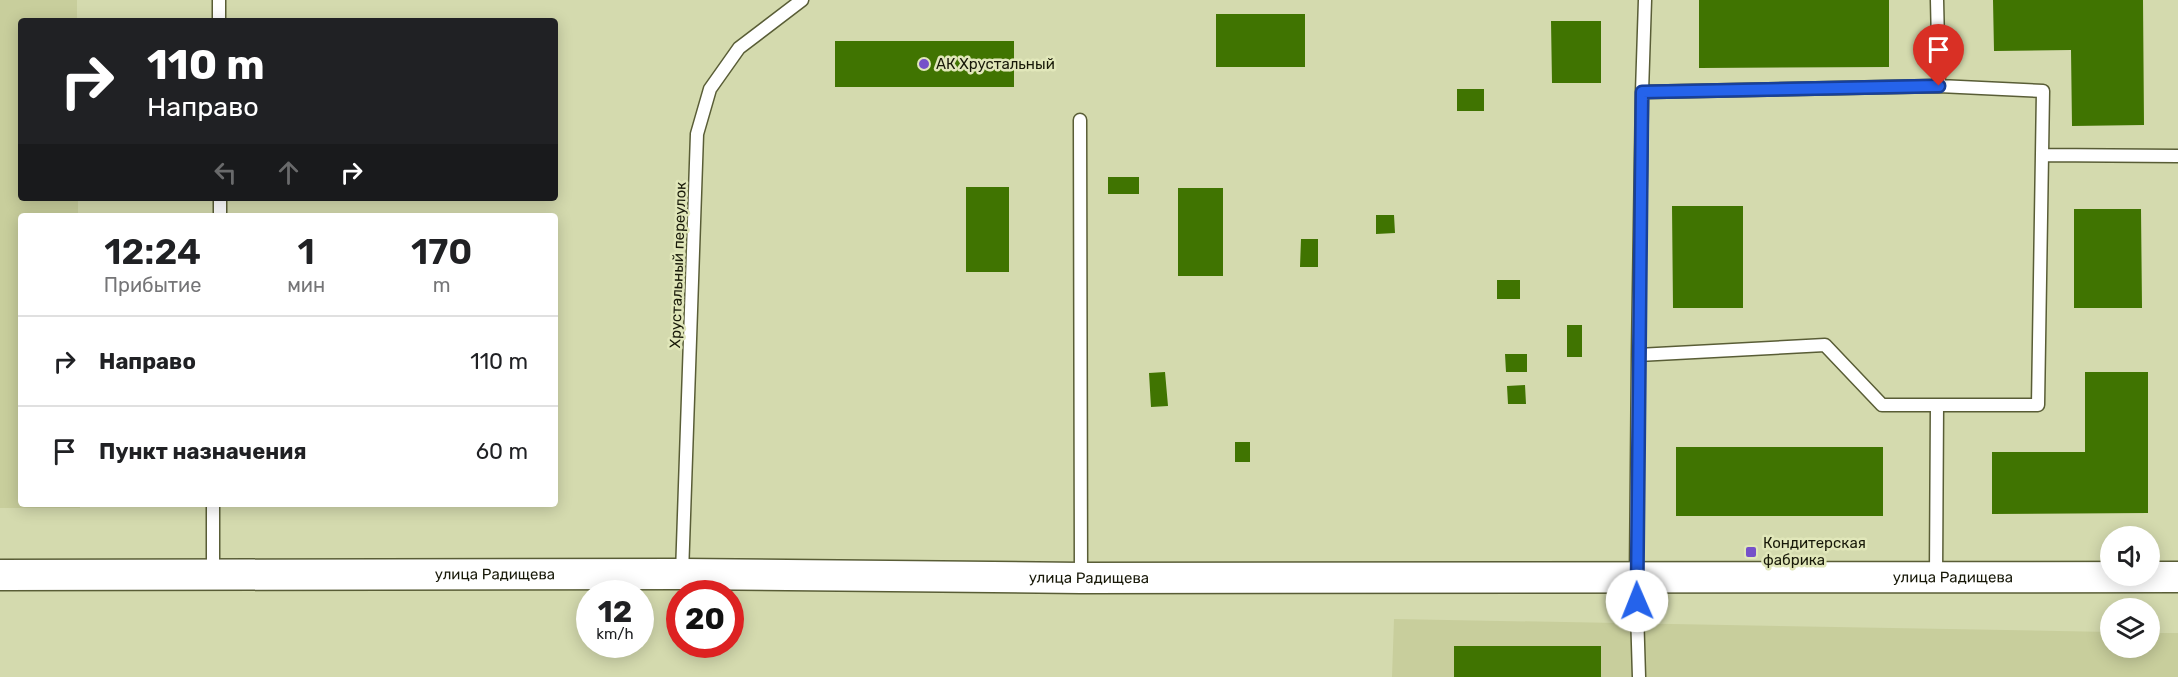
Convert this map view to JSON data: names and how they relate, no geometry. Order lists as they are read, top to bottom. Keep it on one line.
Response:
{"streets":{"street":["улица Радищева"],"lane":["Хрустальный переулок"]},"crossings":[["Хрустальный переулок","улица Радищева"]],"places":{"other":["АК Хрустальный"],"transit":["Кондитерская фабрика"]},"page":{"turn":["110 m","Направо"],"eta":["12:24","Прибытие","1","мин","170","m"],"list":[{"name":"Направо","value":"110 m"},{"name":"Пункт назначения","value":"60 m"}],"speed":"12 km/h","limit":"20"}}
